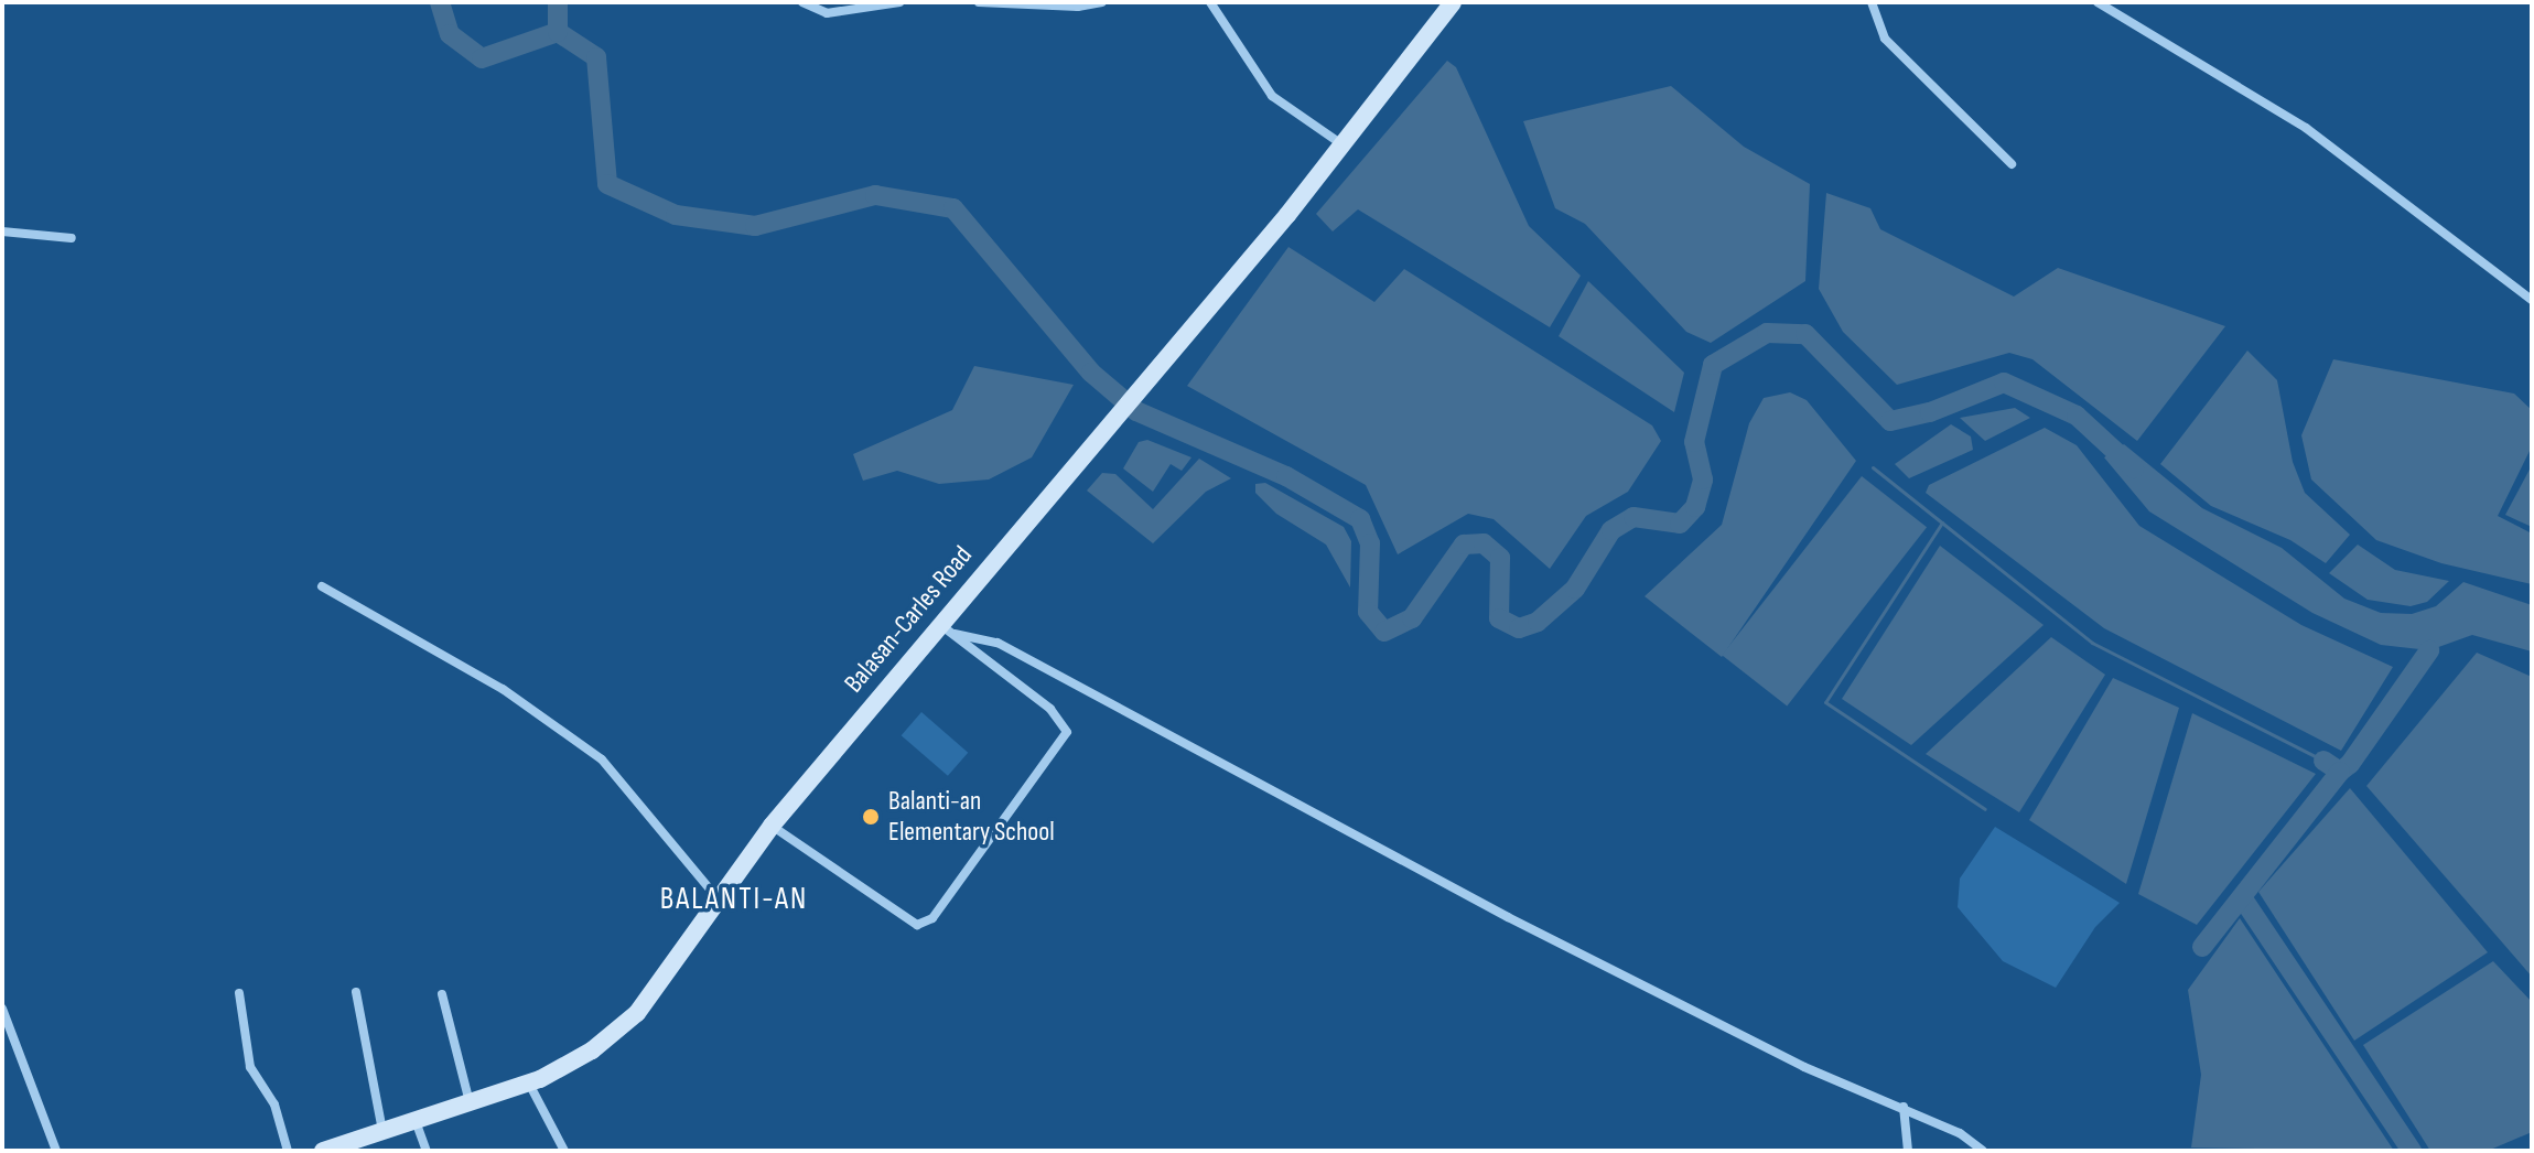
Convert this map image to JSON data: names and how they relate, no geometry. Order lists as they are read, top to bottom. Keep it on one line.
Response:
{"streets":{"main road":["Balasan-Carles Road"]},"districts":["BALANTI-AN"],"places":["Balanti-an Elementary School"]}
